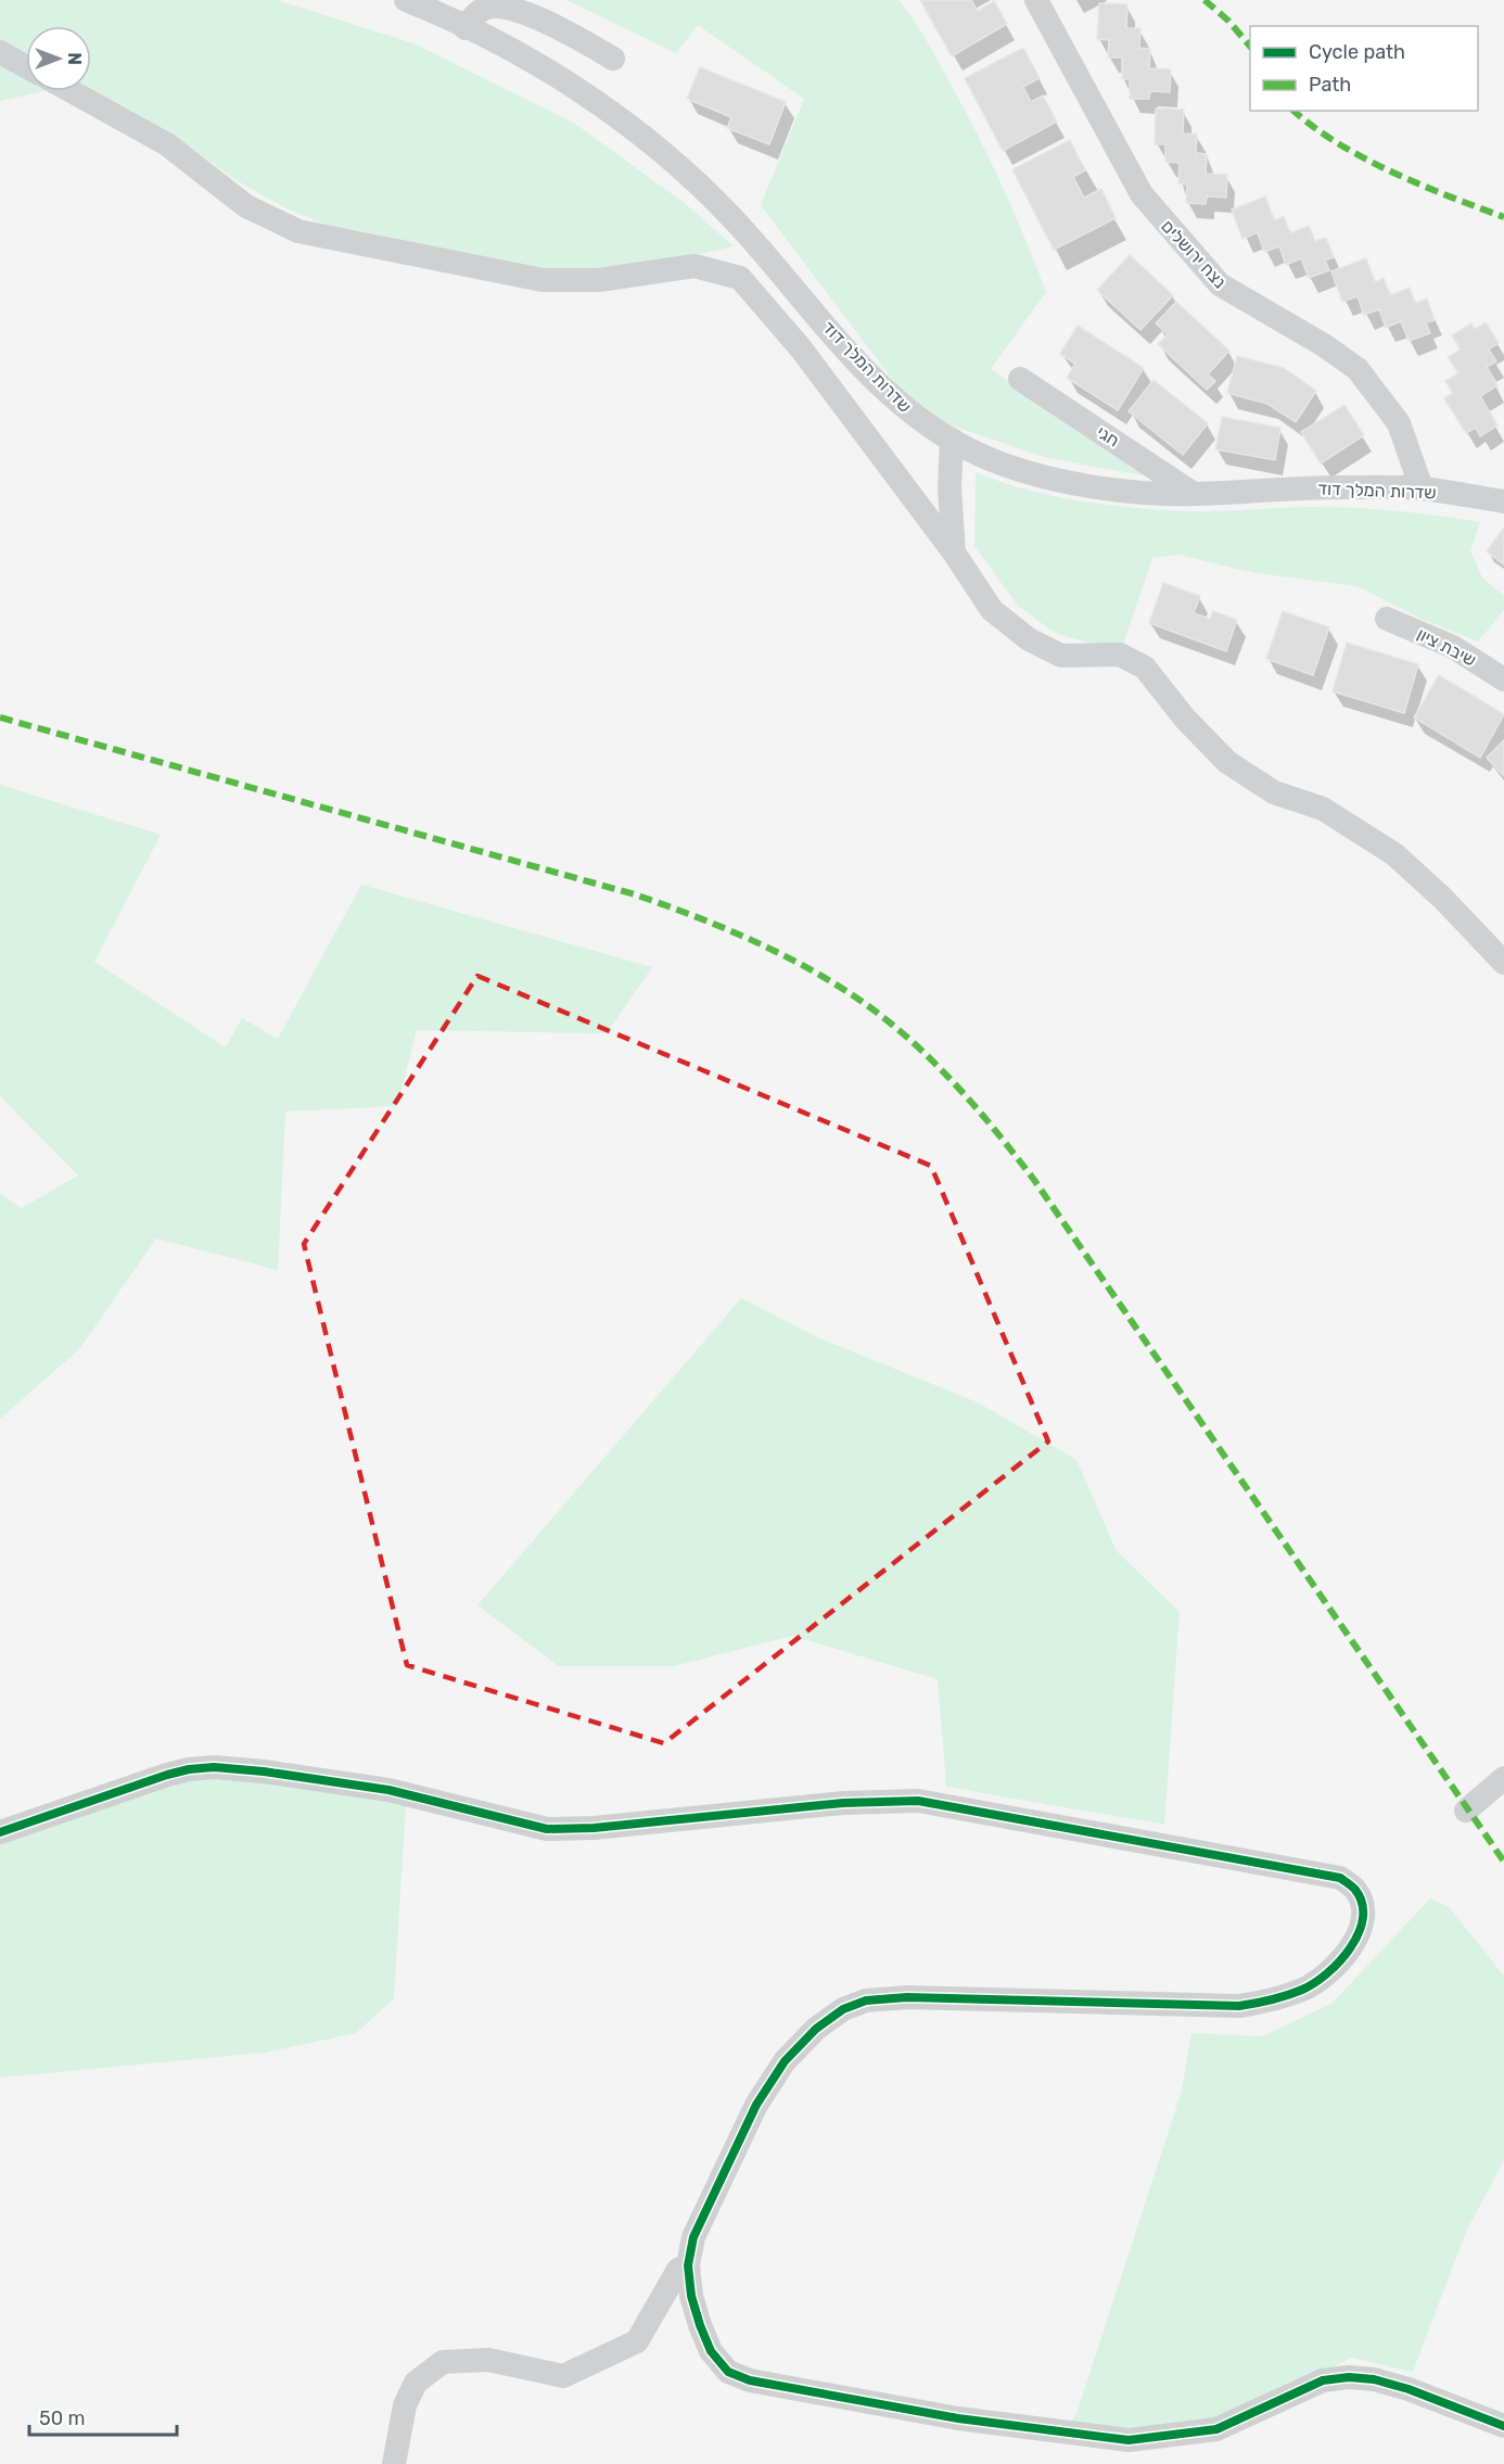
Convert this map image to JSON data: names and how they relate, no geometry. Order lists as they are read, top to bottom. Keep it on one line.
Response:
{"streets":{"street":["נצח ירושלים","שדרות המלך דוד","חגי","שיבת ציון"]},"crossings":[["נצח ירושלים","שדרות המלך דוד"],["שדרות המלך דוד","חגי"]],"legend":["Cycle path","Path"],"scale_bar":"50 m","north":"right"}
